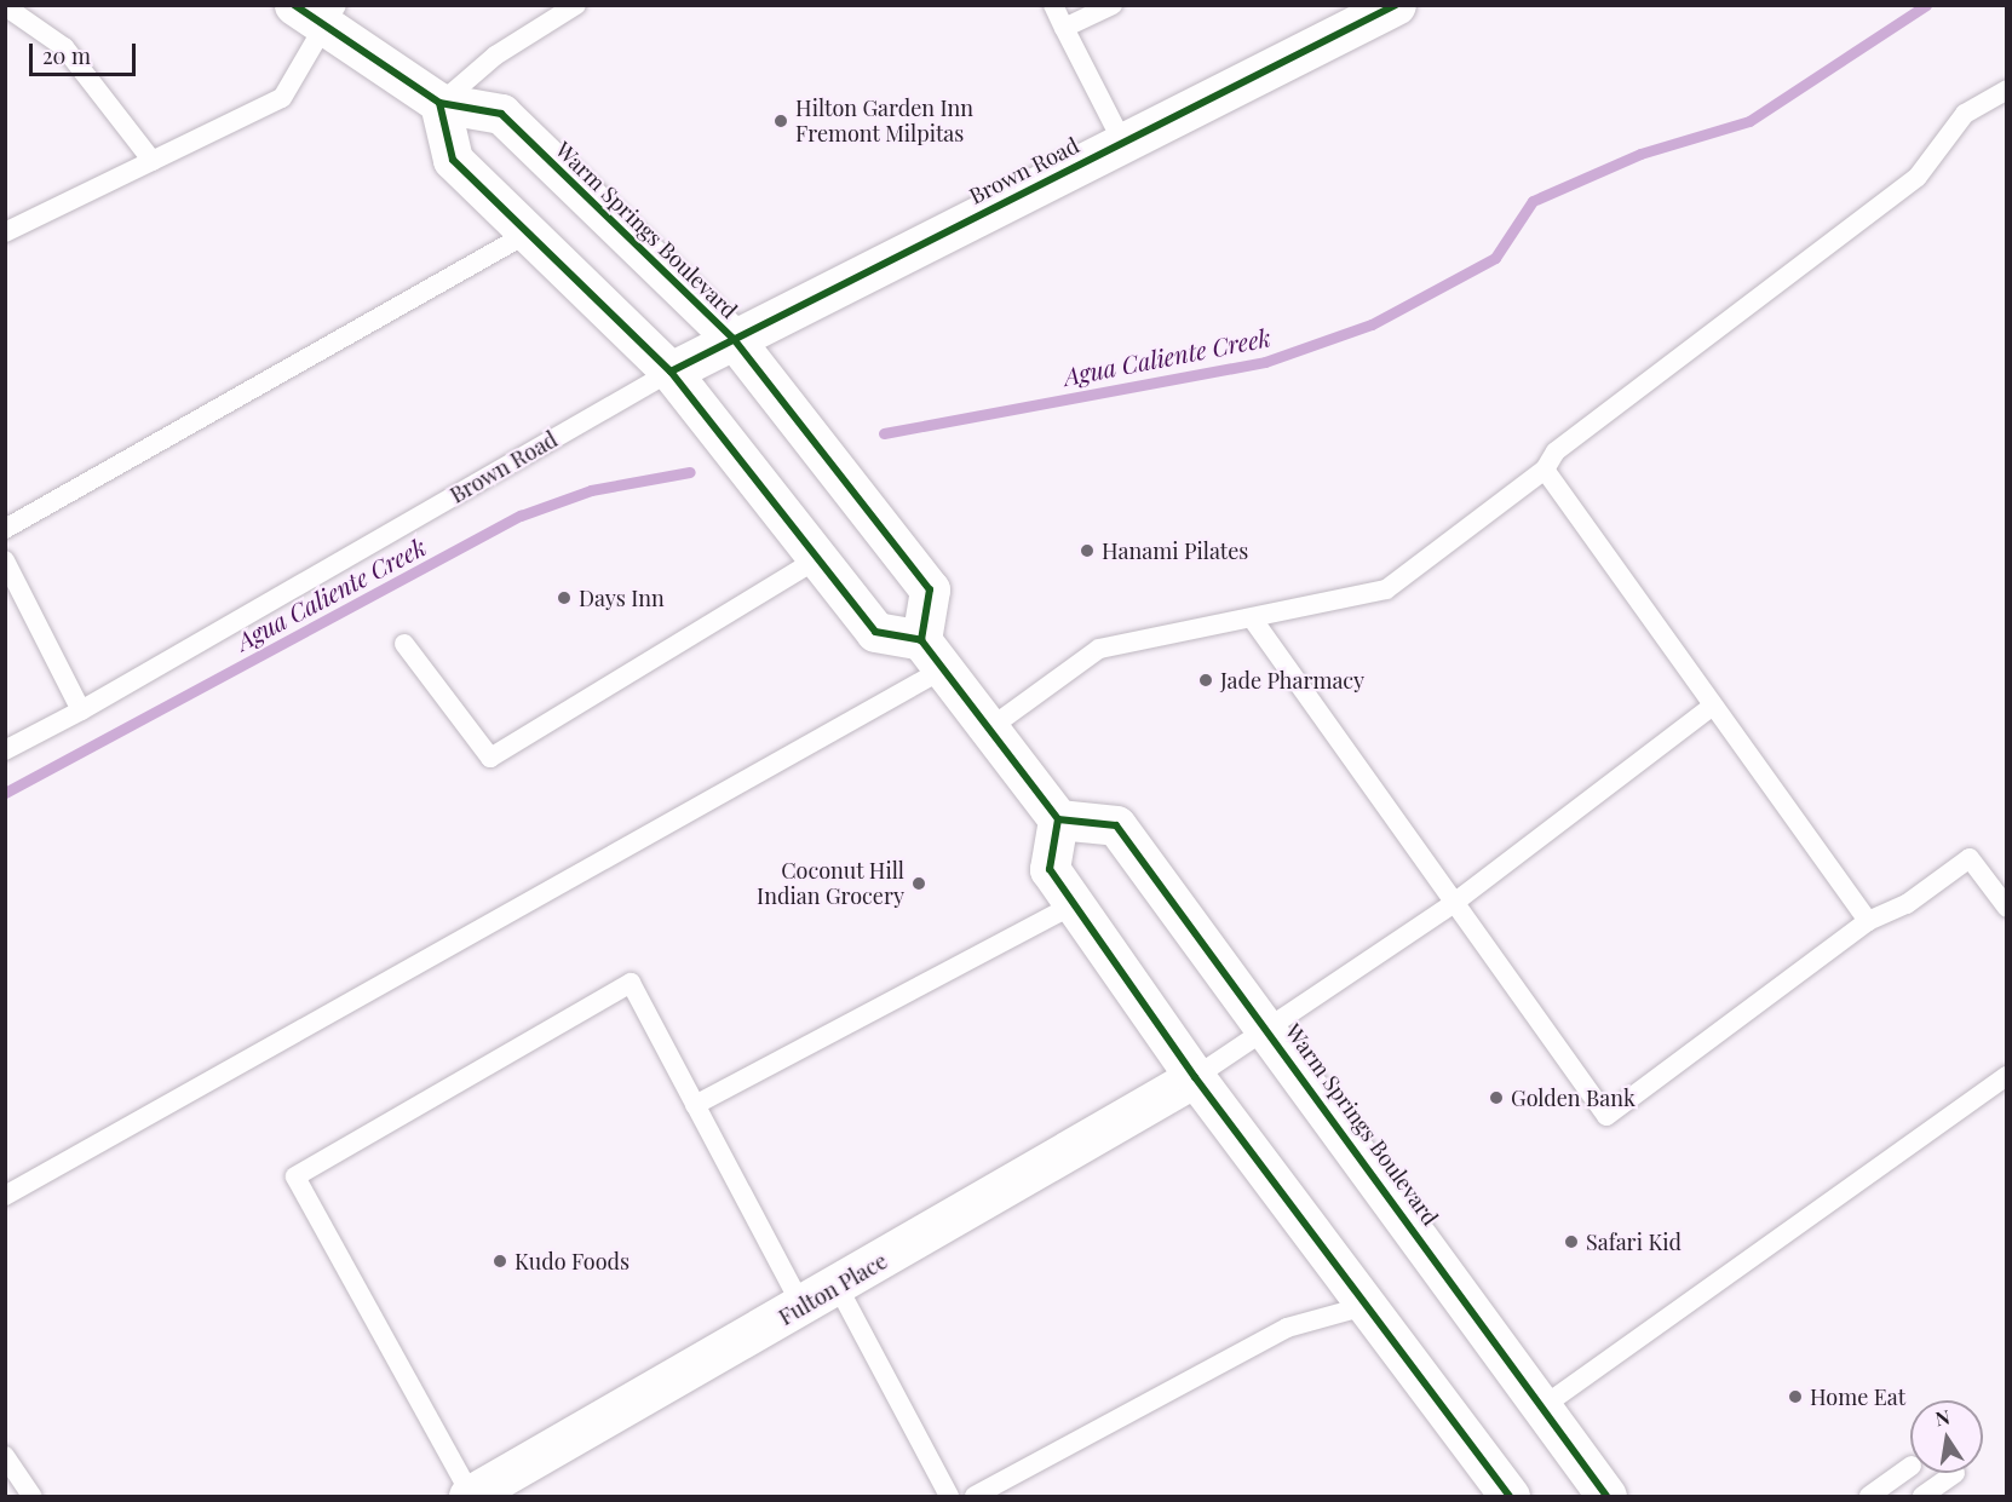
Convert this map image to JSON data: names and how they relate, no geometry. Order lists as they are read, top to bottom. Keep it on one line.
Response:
{"streets":{"main road":["Brown Road","Warm Springs Boulevard","Fulton Place"]},"crossings":[["Brown Road","Warm Springs Boulevard"]],"water":["Agua Caliente Creek"],"places":["Hilton Garden Inn Fremont Milpitas","Hanami Pilates","Days Inn","Jade Pharmacy","Coconut Hill Indian Grocery","Golden Bank","Safari Kid","Kudo Foods","Home Eat"],"scale_bar":"20 m","north":"top"}
